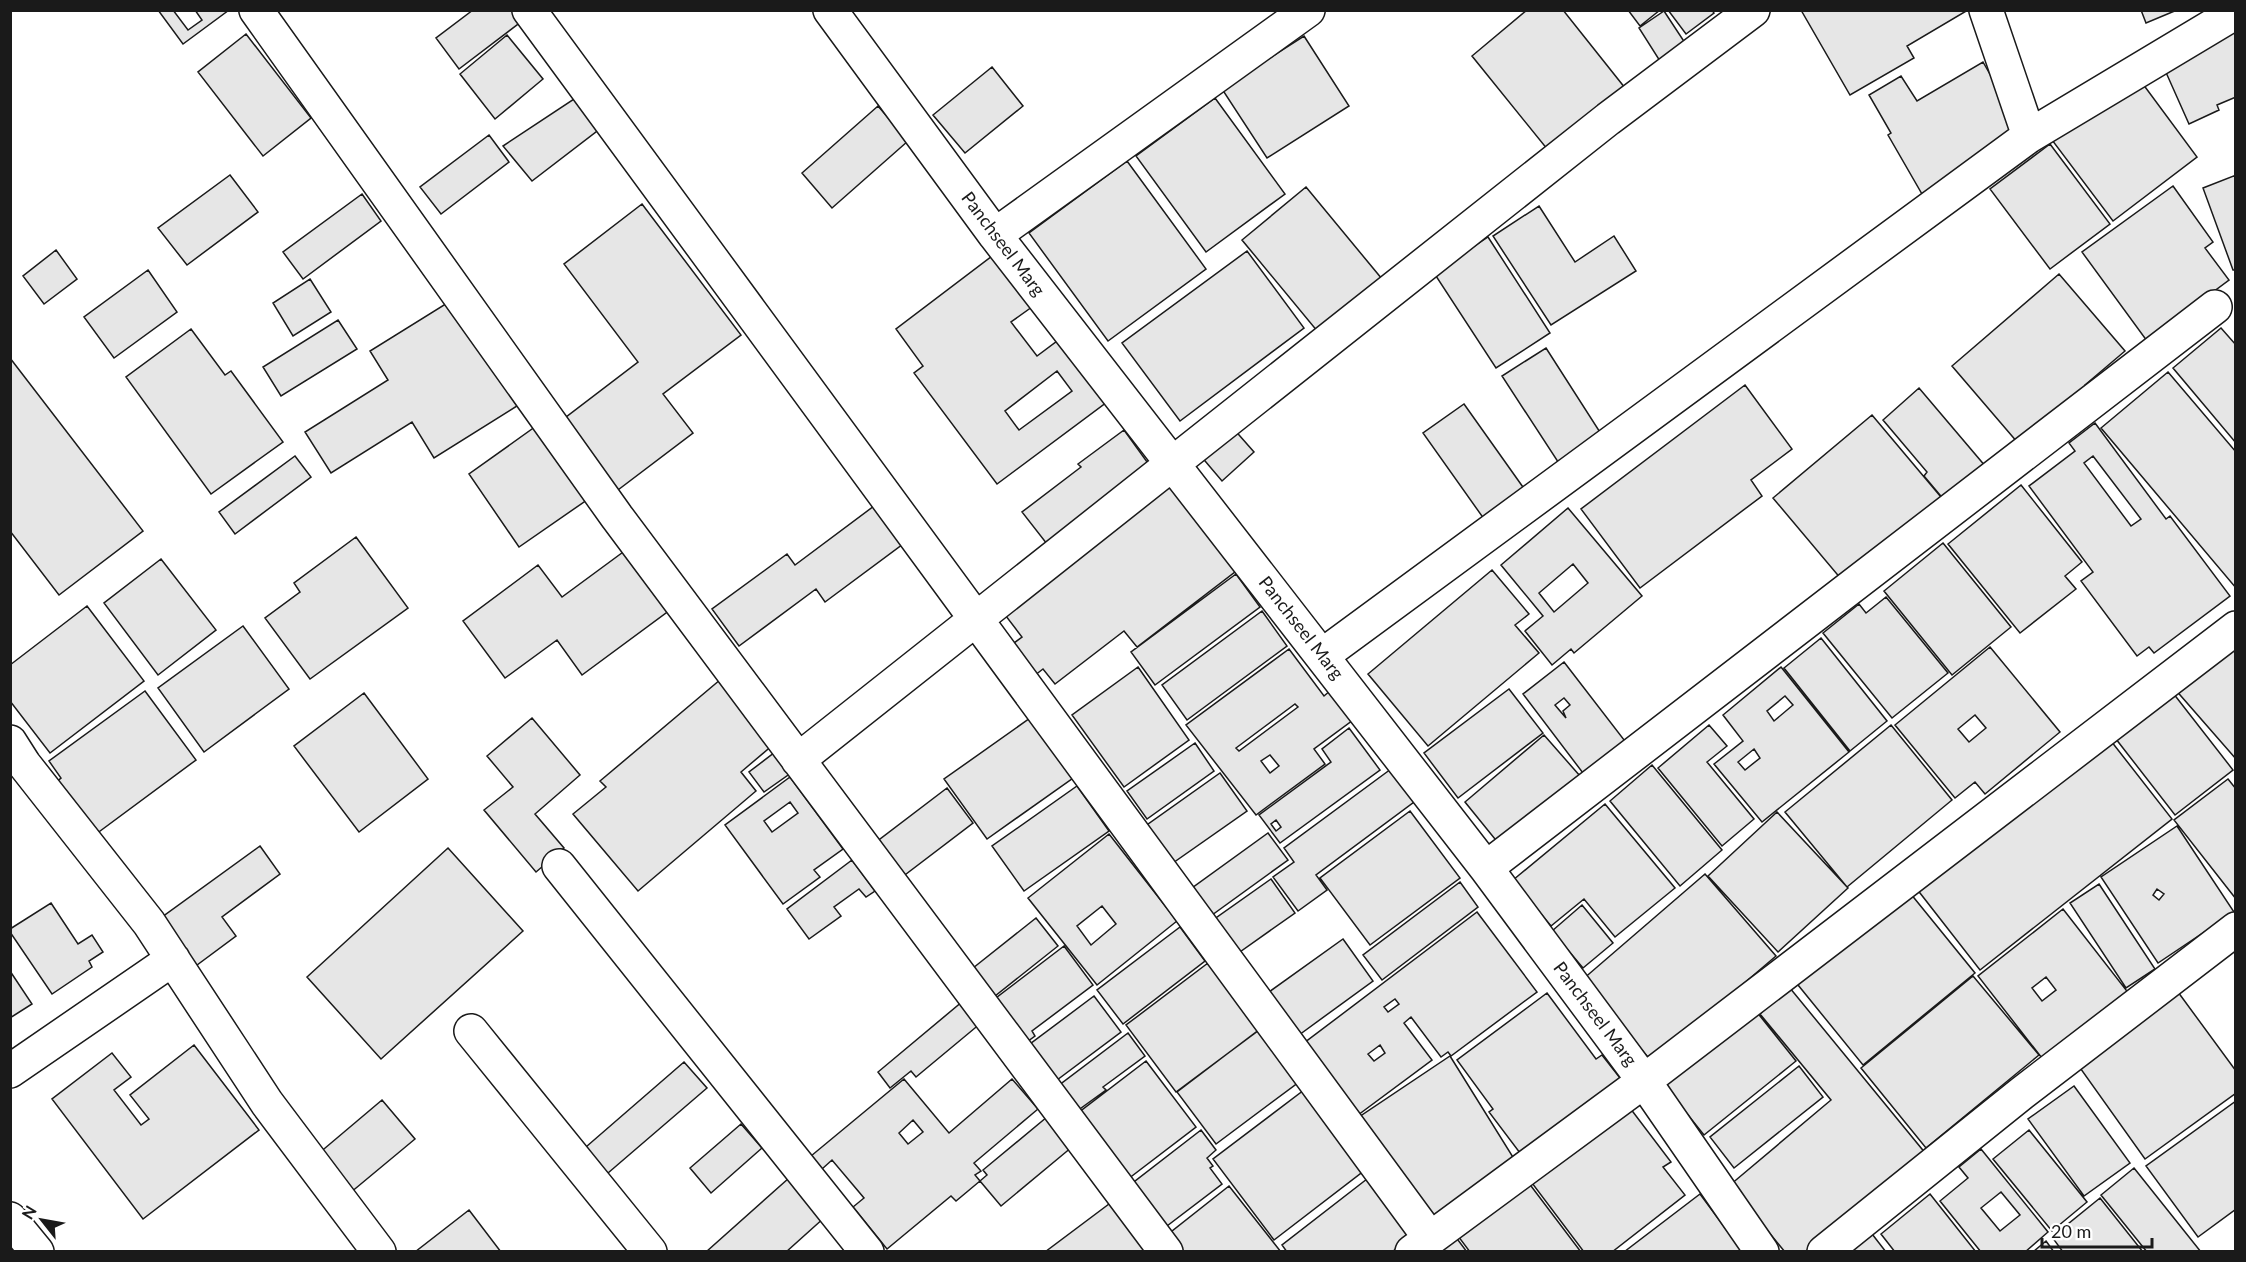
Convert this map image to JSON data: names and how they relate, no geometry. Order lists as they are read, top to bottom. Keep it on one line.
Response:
{"streets":{"street":["Panchseel Marg"]},"scale_bar":"20 m","north":"top left"}
